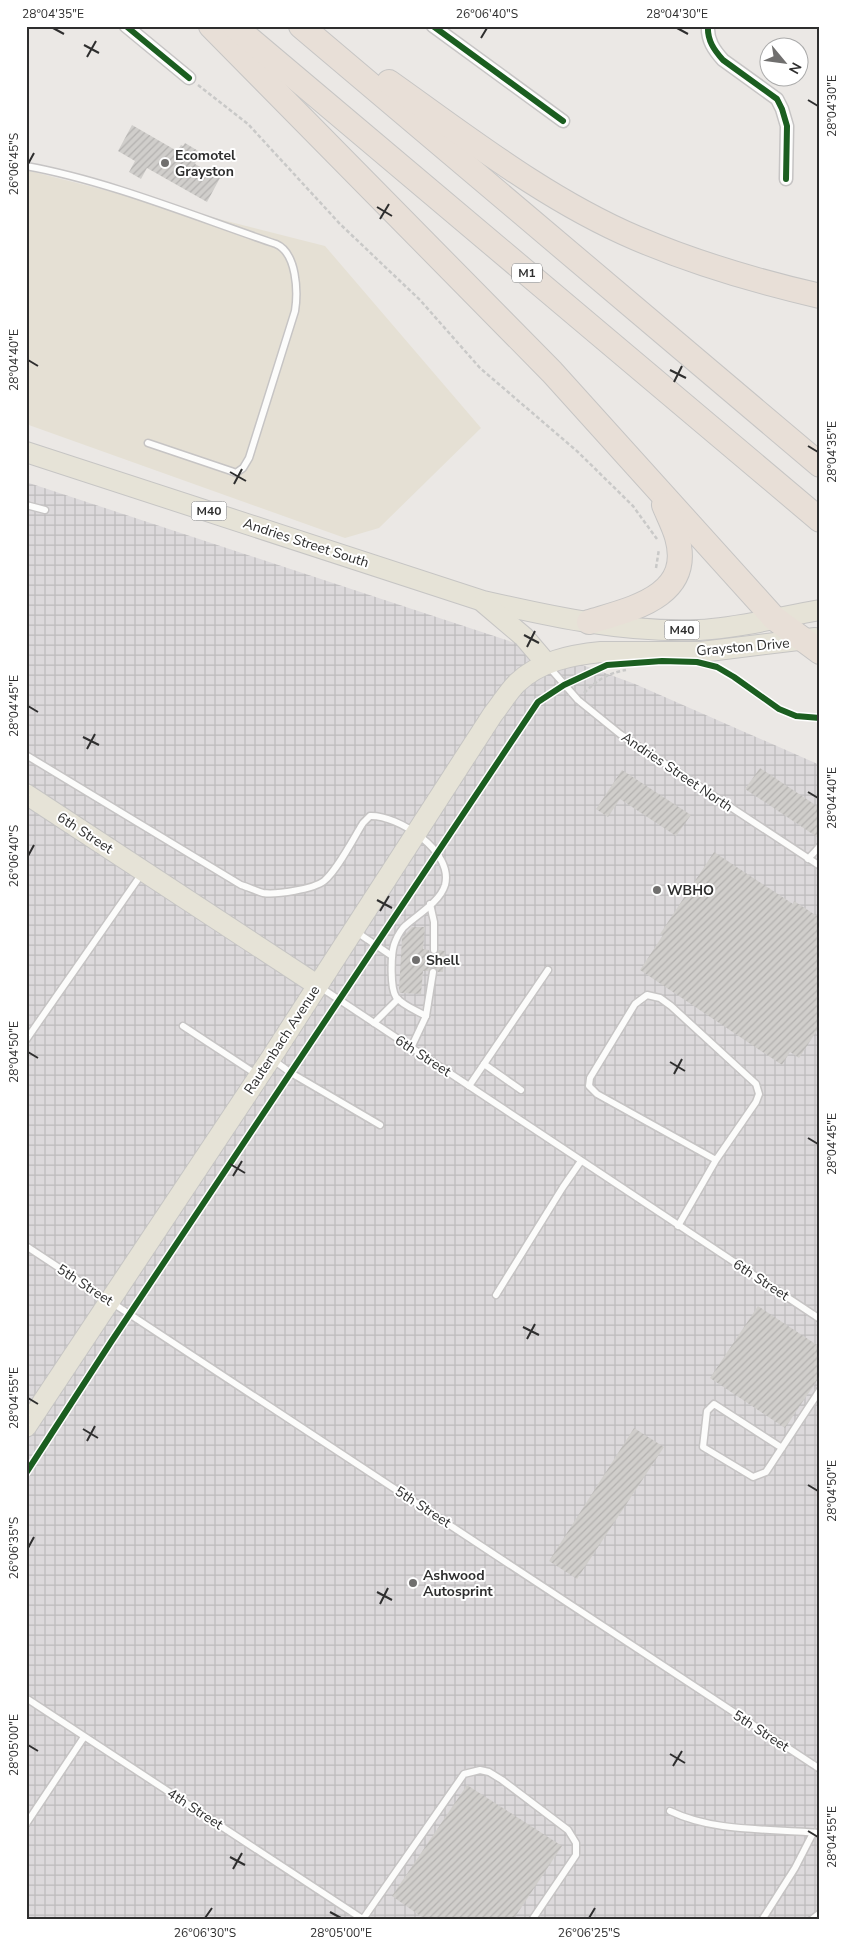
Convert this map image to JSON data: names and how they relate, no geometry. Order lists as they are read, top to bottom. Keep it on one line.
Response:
{"streets":{"highway":["M1"],"main road":["M40","Andries Street South","Grayston Drive","6th Street","Rautenbach Avenue"],"lane":["Andries Street North","5th Street","4th Street"]},"crossings":[["Andries Street South","Grayston Drive"],["Grayston Drive","Andries Street North"],["Grayston Drive","Rautenbach Avenue"],["Andries Street North","Rautenbach Avenue"],["6th Street","Rautenbach Avenue"],["Rautenbach Avenue","5th Street"]],"places":["Ecomotel Grayston","WBHO","Shell","Ashwood Autosprint"],"north":"bottom right","coordinates":["28°04'35\"E","26°06'40\"S","28°04'30\"E","26°06'45\"S","28°04'40\"E","28°04'45\"E","28°04'50\"E","28°04'55\"E","26°06'35\"S","28°05'00\"E","26°06'30\"S","26°06'25\"S"]}
